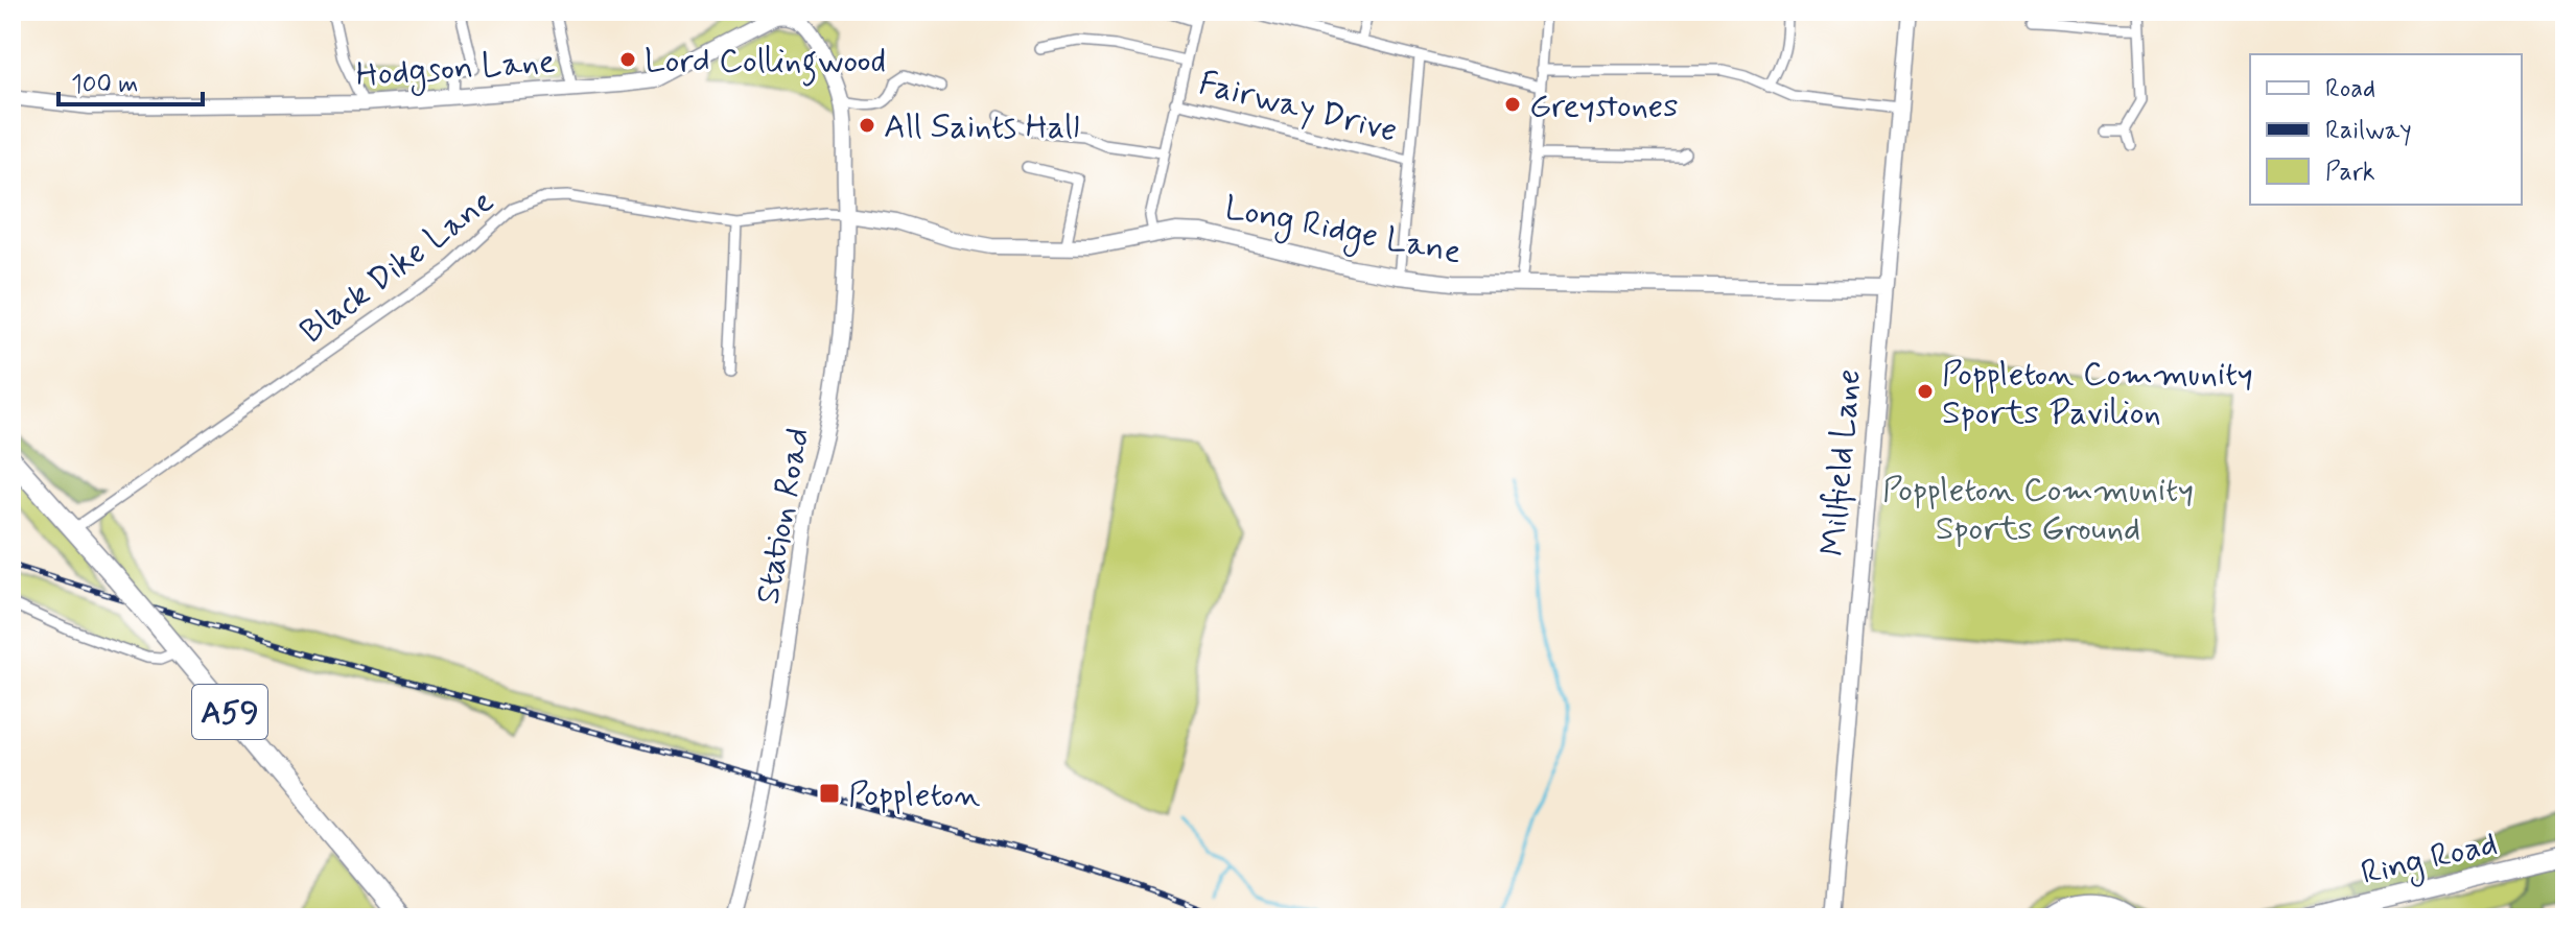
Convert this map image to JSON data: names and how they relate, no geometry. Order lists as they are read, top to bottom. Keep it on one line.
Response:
{"streets":{"highway":["A59","Ring Road"],"street":["Hodgson Lane","Fairway Drive","Long Ridge Lane","Black Dike Lane","Millfield Lane","Station Road"]},"crossings":[["Long Ridge Lane","Black Dike Lane"],["Long Ridge Lane","Millfield Lane"],["Long Ridge Lane","Station Road"],["Black Dike Lane","Station Road"],["Black Dike Lane","A59"]],"parks":["Poppleton Community Sports Ground"],"places":{"other":["Lord Collingwood","Greystones","All Saints Hall","Poppleton Community Sports Pavilion"],"transit":["Poppleton"]},"legend":["Road","Railway","Park"],"scale_bar":"100 m"}
